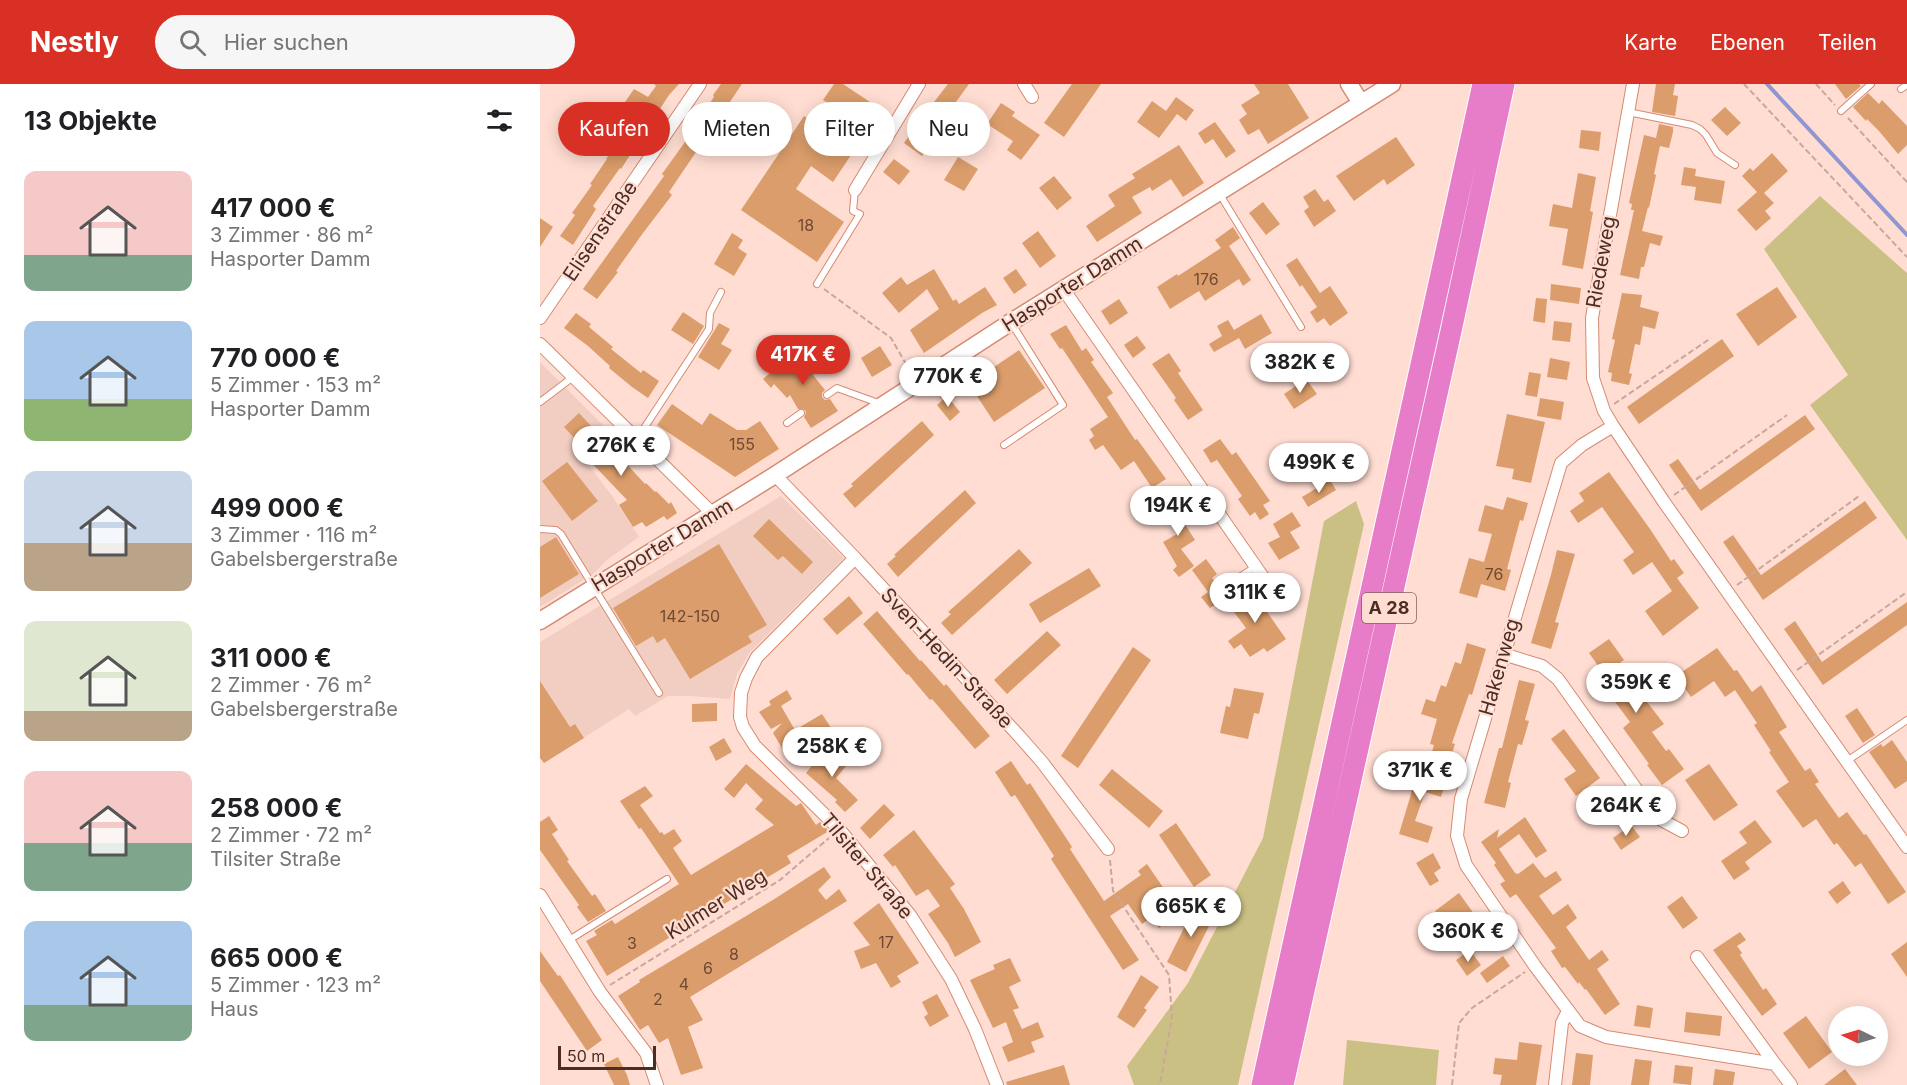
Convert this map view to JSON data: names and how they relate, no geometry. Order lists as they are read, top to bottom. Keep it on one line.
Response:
{"streets":{"highway":["A 28"],"main road":["Hasporter Damm"],"street":["Elisenstraße","Riedeweg","Sven-Hedin-Straße","Hakenweg","Tilsiter Straße"],"path":["Kulmer Weg"]},"crossings":[["Riedeweg","Hakenweg"],["Hasporter Damm","Sven-Hedin-Straße"],["Sven-Hedin-Straße","Tilsiter Straße"],["Tilsiter Straße","Kulmer Weg"]],"house_numbers":["18","176","155","76","142-150","17","3","8","6","4","2"],"scale_bar":"50 m","north":"left","page":{"header":"Nestly","search":"Hier suchen","nav":["Karte","Ebenen","Teilen"],"heading":"13 Objekte","chip":["Kaufen","Mieten","Filter","Neu"],"list":[{"name":"417 000 €","note":"3 Zimmer · 86 m² · Hasporter Damm"},{"name":"770 000 €","note":"5 Zimmer · 153 m² · Hasporter Damm"},{"name":"499 000 €","note":"3 Zimmer · 116 m² · Gabelsbergerstraße"},{"name":"311 000 €","note":"2 Zimmer · 76 m² · Gabelsbergerstraße"},{"name":"258 000 €","note":"2 Zimmer · 72 m² · Tilsiter Straße"},{"name":"665 000 €","note":"5 Zimmer · 123 m² · Haus"}],"price":["417K €","382K €","770K €","276K €","499K €","194K €","311K €","359K €","258K €","371K €","264K €","665K €","360K €"],"scale":"50 m"}}
